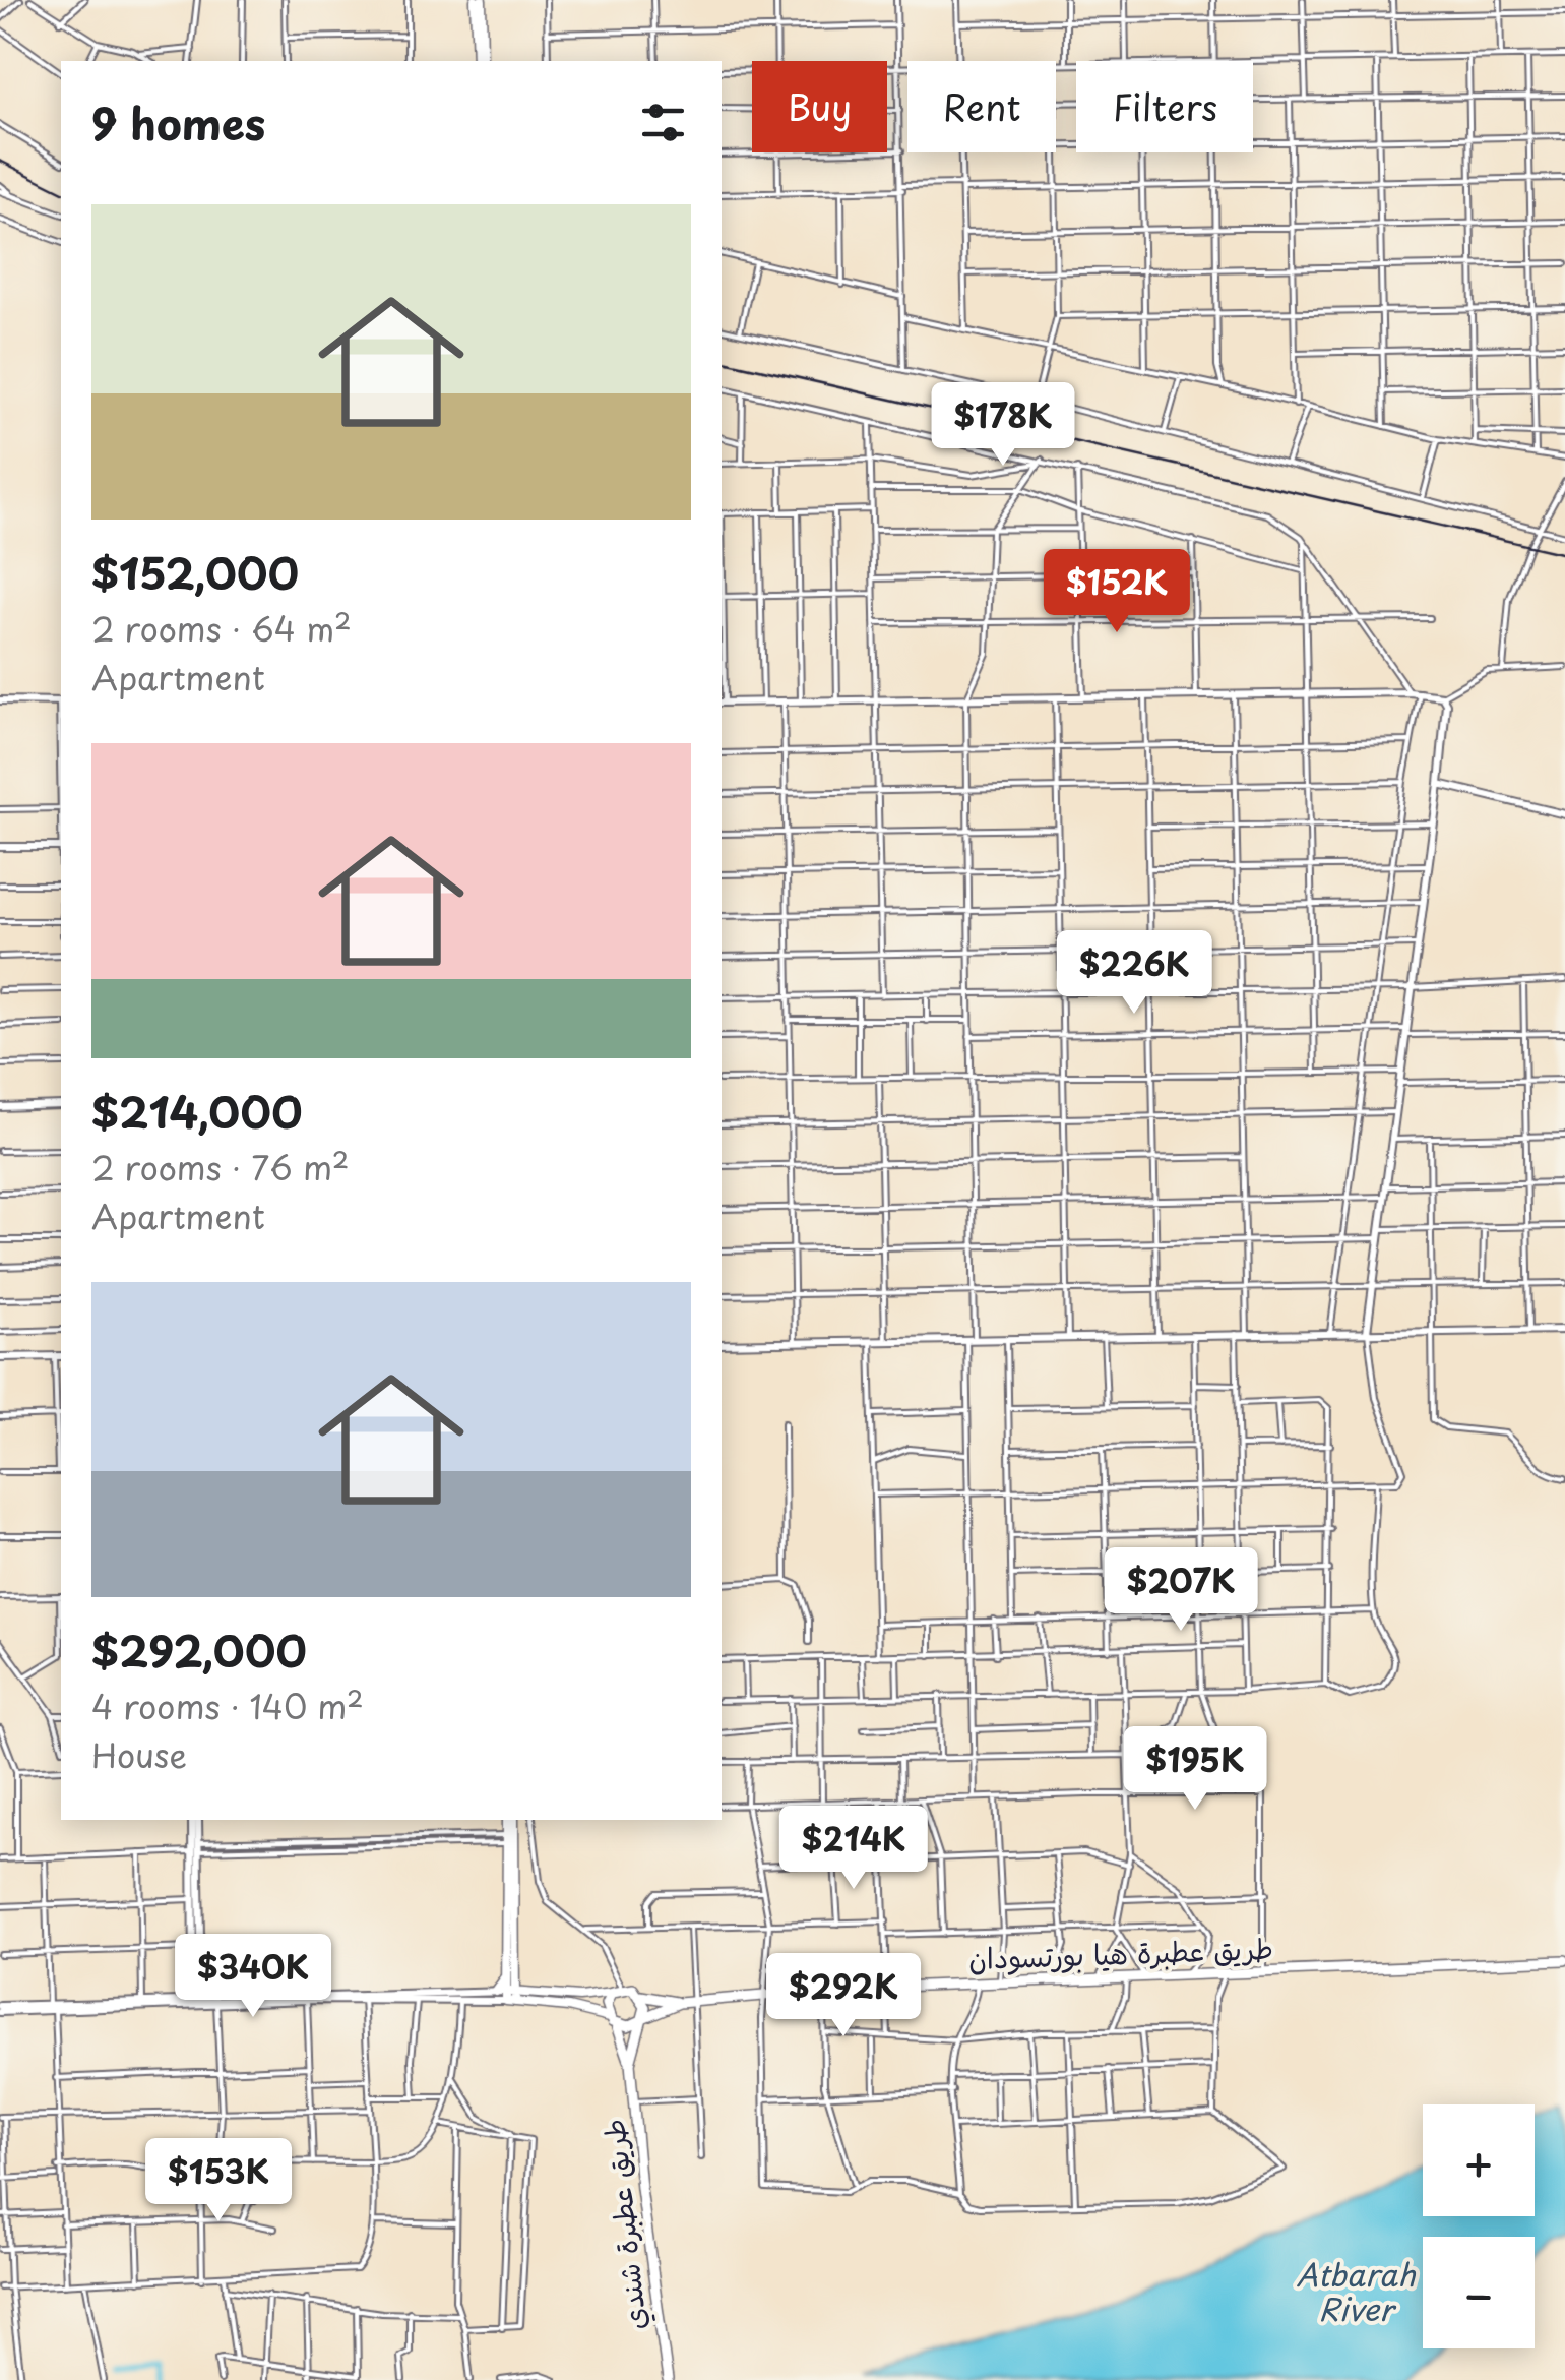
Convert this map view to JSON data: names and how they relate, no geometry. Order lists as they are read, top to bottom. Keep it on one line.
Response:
{"streets":{"highway":["طريق عطبرة هيا بورتسودان","طريق عطبرة شندي"]},"water":["Atbarah River"],"page":{"chip":["Buy","Rent","Filters"],"heading":"9 homes","list":[{"name":"$152,000","note":"2 rooms · 64 m² · Apartment"},{"name":"$214,000","note":"2 rooms · 76 m² · Apartment"},{"name":"$292,000","note":"4 rooms · 140 m² · House"}],"price":["$178K","$152K","$226K","$207K","$195K","$214K","$340K","$292K","$153K"],"map_buttons":["+","−"]}}
